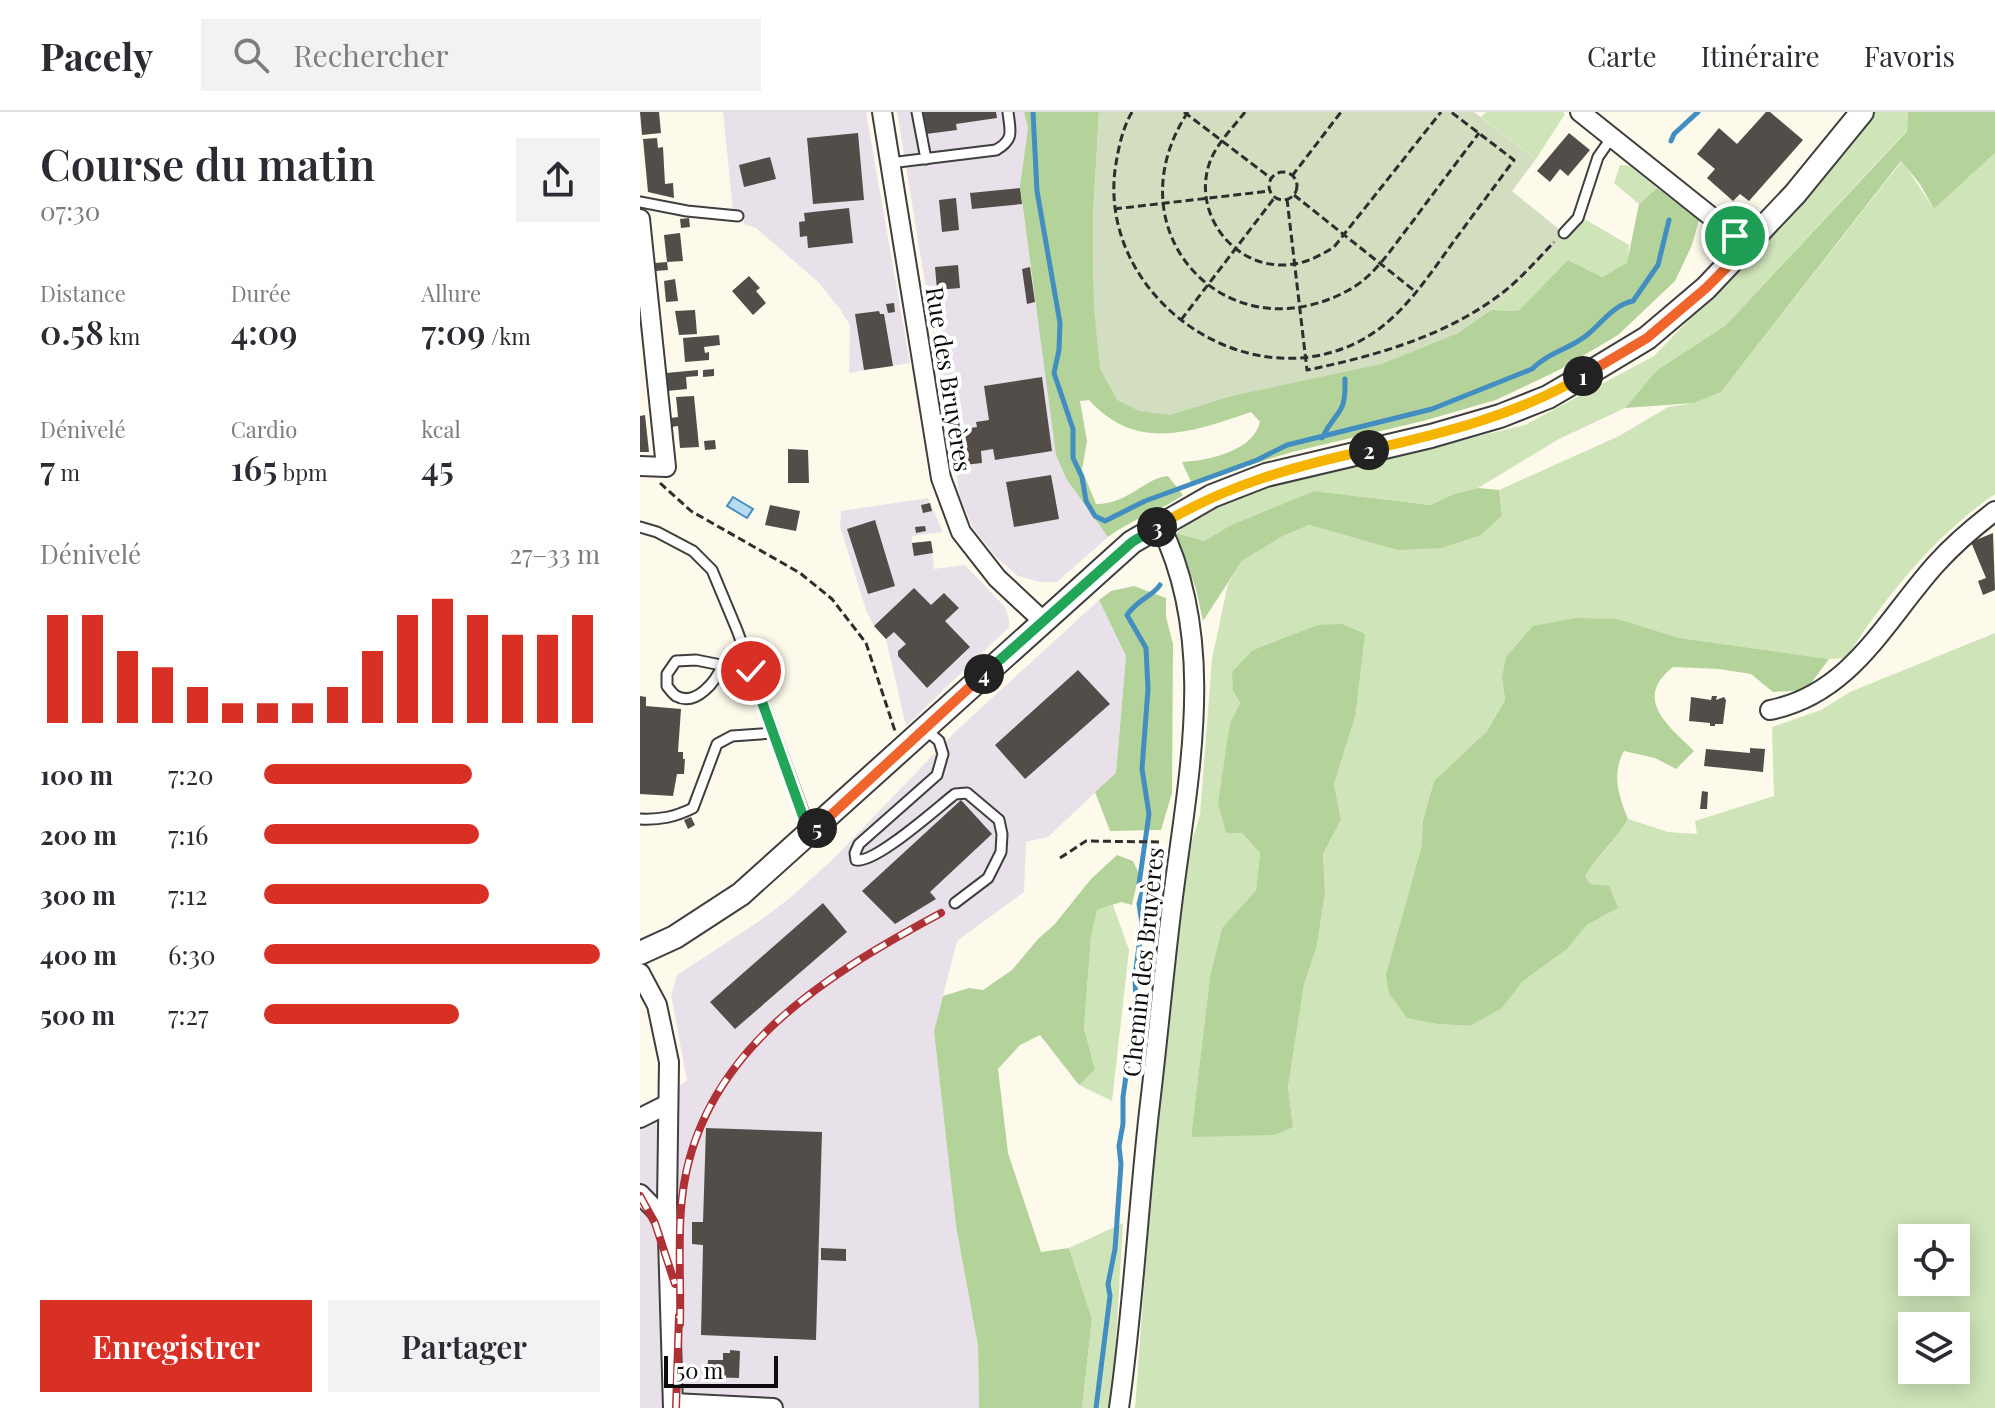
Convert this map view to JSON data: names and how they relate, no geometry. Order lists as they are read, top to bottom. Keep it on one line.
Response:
{"streets":{"street":["Rue des Bruyères","Chemin des Bruyères"]},"scale_bar":"50 m","page":{"header":"Pacely","search":"Rechercher","nav":["Carte","Itinéraire","Favoris"],"heading":["Course du matin","07:30"],"stats":[["Distance","0.58 km"],["Durée","4:09"],["Allure","7:09 /km"],["Dénivelé","7 m"],["Cardio","165 bpm"],["kcal","45"]],"pins":["1","2","3","4","5"],"chart":["Dénivelé","27–33 m"],"list":[{"name":"100 m","note":"7:20"},{"name":"200 m","note":"7:16"},{"name":"300 m","note":"7:12"},{"name":"400 m","note":"6:30"},{"name":"500 m","note":"7:27"}],"buttons":["Enregistrer","Partager"],"scale":"50 m"}}
